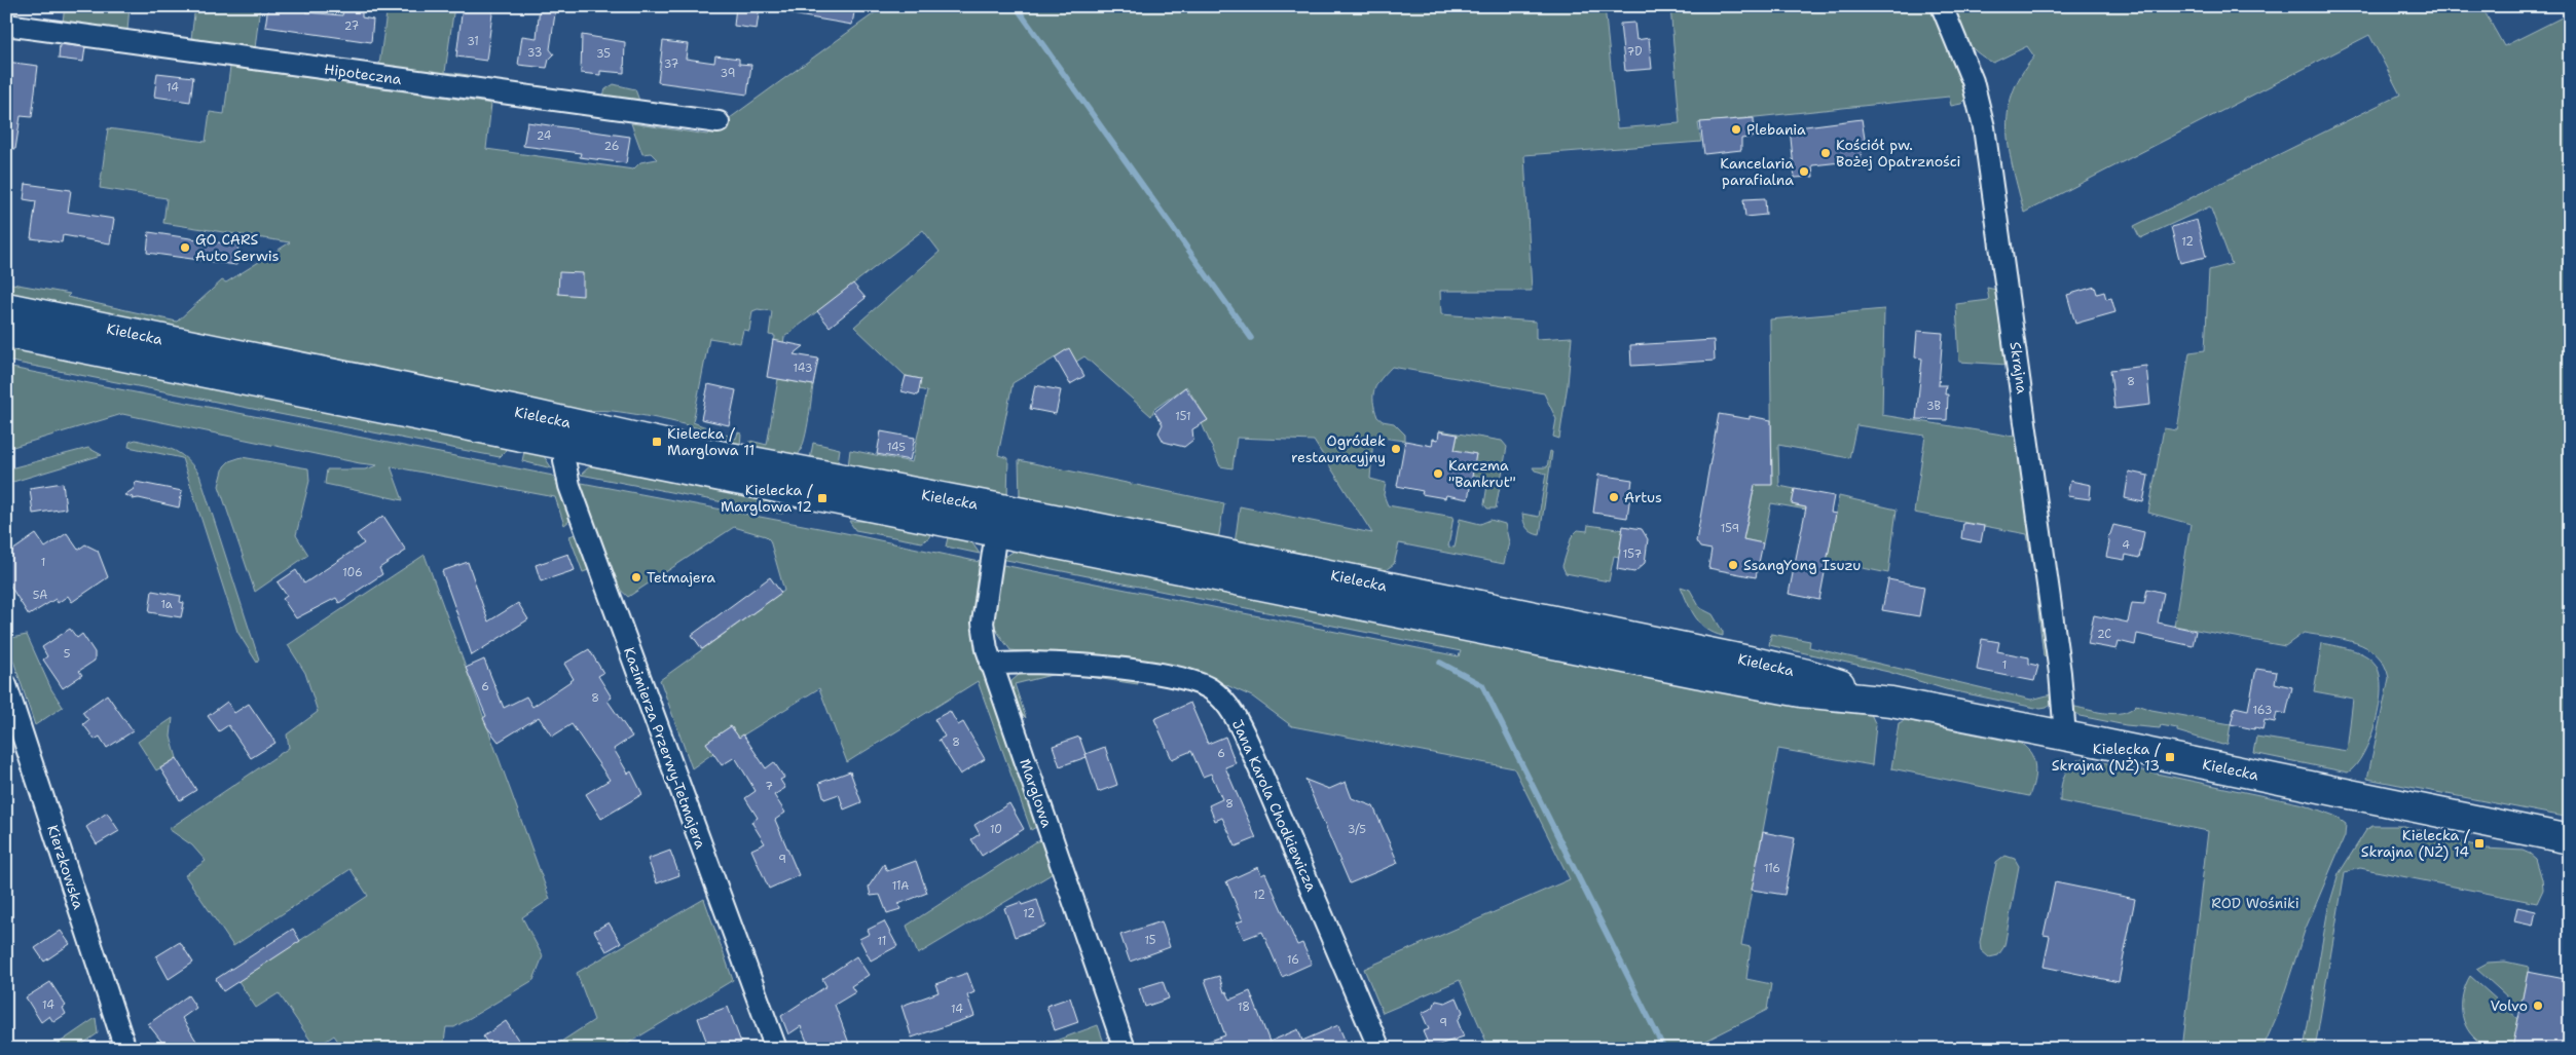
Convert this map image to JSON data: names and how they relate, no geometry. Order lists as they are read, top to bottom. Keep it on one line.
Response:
{"streets":{"main road":["Kielecka"],"street":["Hipoteczna","Skrajna","Kazimierza Przerwy-Tetmajera","Marglowa","Jana Karola Chodkiewicza","Kierzkowska"]},"crossings":[["Kielecka","Skrajna"],["Kielecka","Kazimierza Przerwy-Tetmajera"],["Kielecka","Marglowa"],["Marglowa","Jana Karola Chodkiewicza"]],"parks":["ROD Wośniki"],"places":{"other":["Plebania","Kościół pw. Bożej Opatrzności","Kancelaria parafialna","GO CARS Auto Serwis","Ogródek restauracyjny","Karczma \"Bankrut\"","Artus","SsangYong Isuzu","Tetmajera","Volvo"],"transit":["Kielecka / Marglowa 11","Kielecka / Marglowa 12","Kielecka / Skrajna (NŻ) 13","Kielecka / Skrajna (NŻ) 14"]},"house_numbers":["27","31","7D","33","35","37","39","14","24","26","12","143","8","3B","151","145","159","4","157","1","106","5A","1a","2C","5","1","6","8","163","8","6","7","8","10","3/5","9","116","11A","12","12","15","11","16","14","18","14","9"]}
